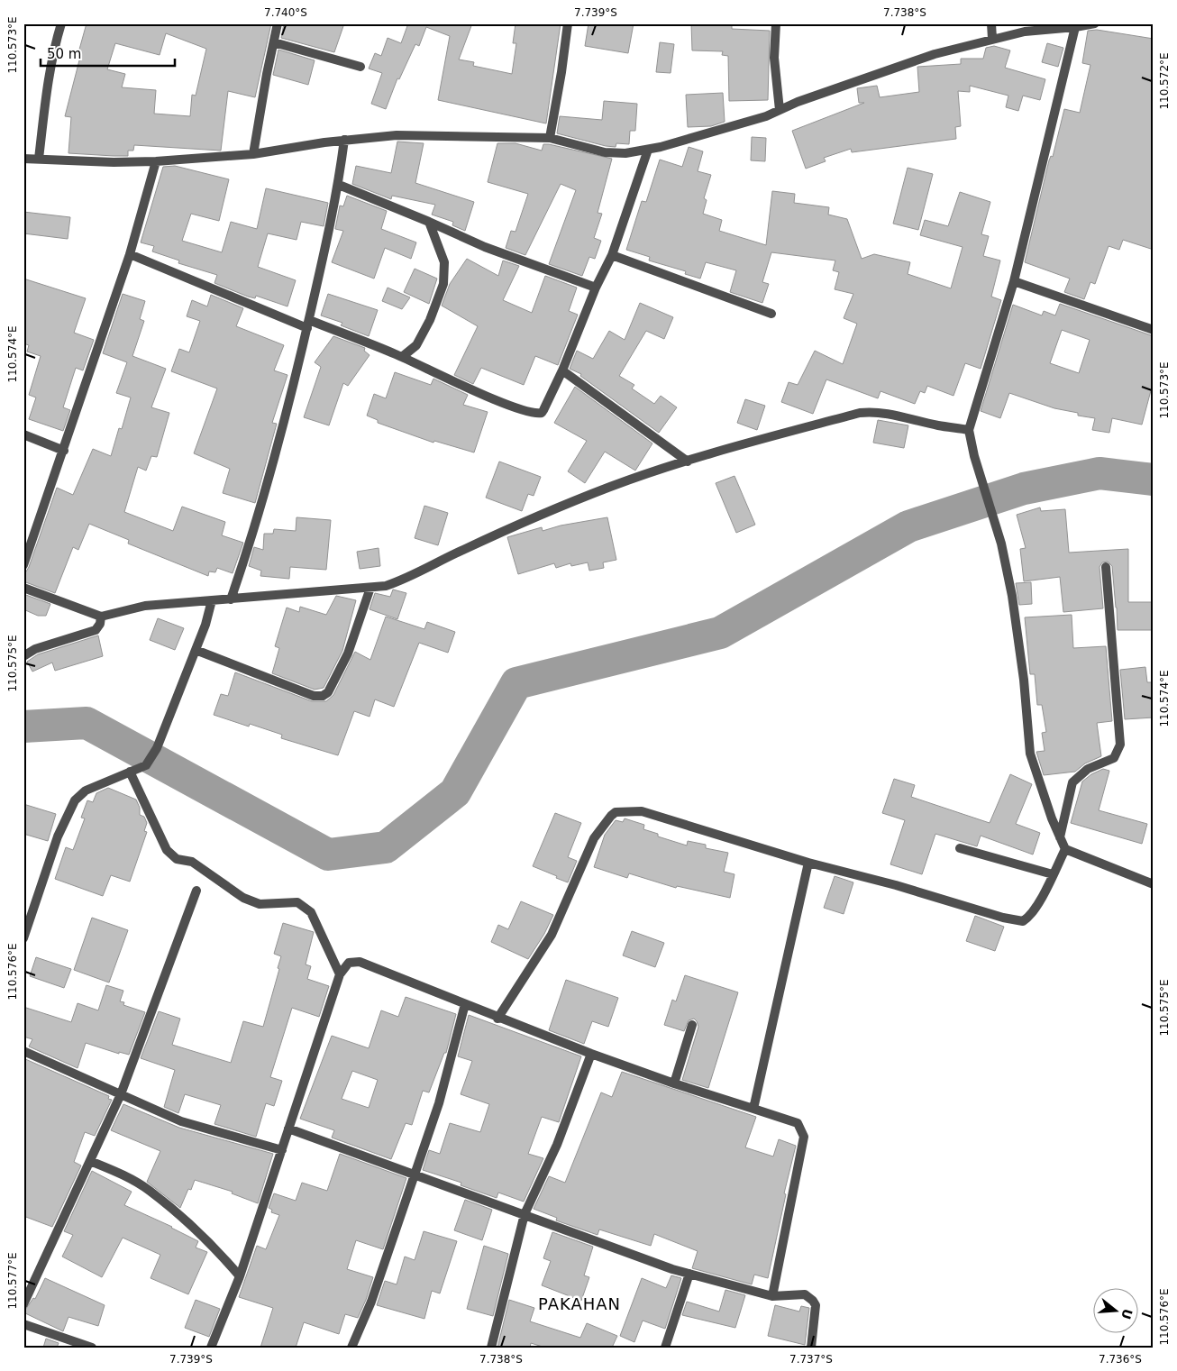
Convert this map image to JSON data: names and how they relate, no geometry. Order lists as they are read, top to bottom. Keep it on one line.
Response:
{"districts":["PAKAHAN"],"scale_bar":"50 m","north":"right","coordinates":["7.740°S","7.739°S","7.738°S","110.573°E","110.572°E","110.574°E","110.575°E","110.576°E","110.577°E","7.737°S","7.736°S"]}
